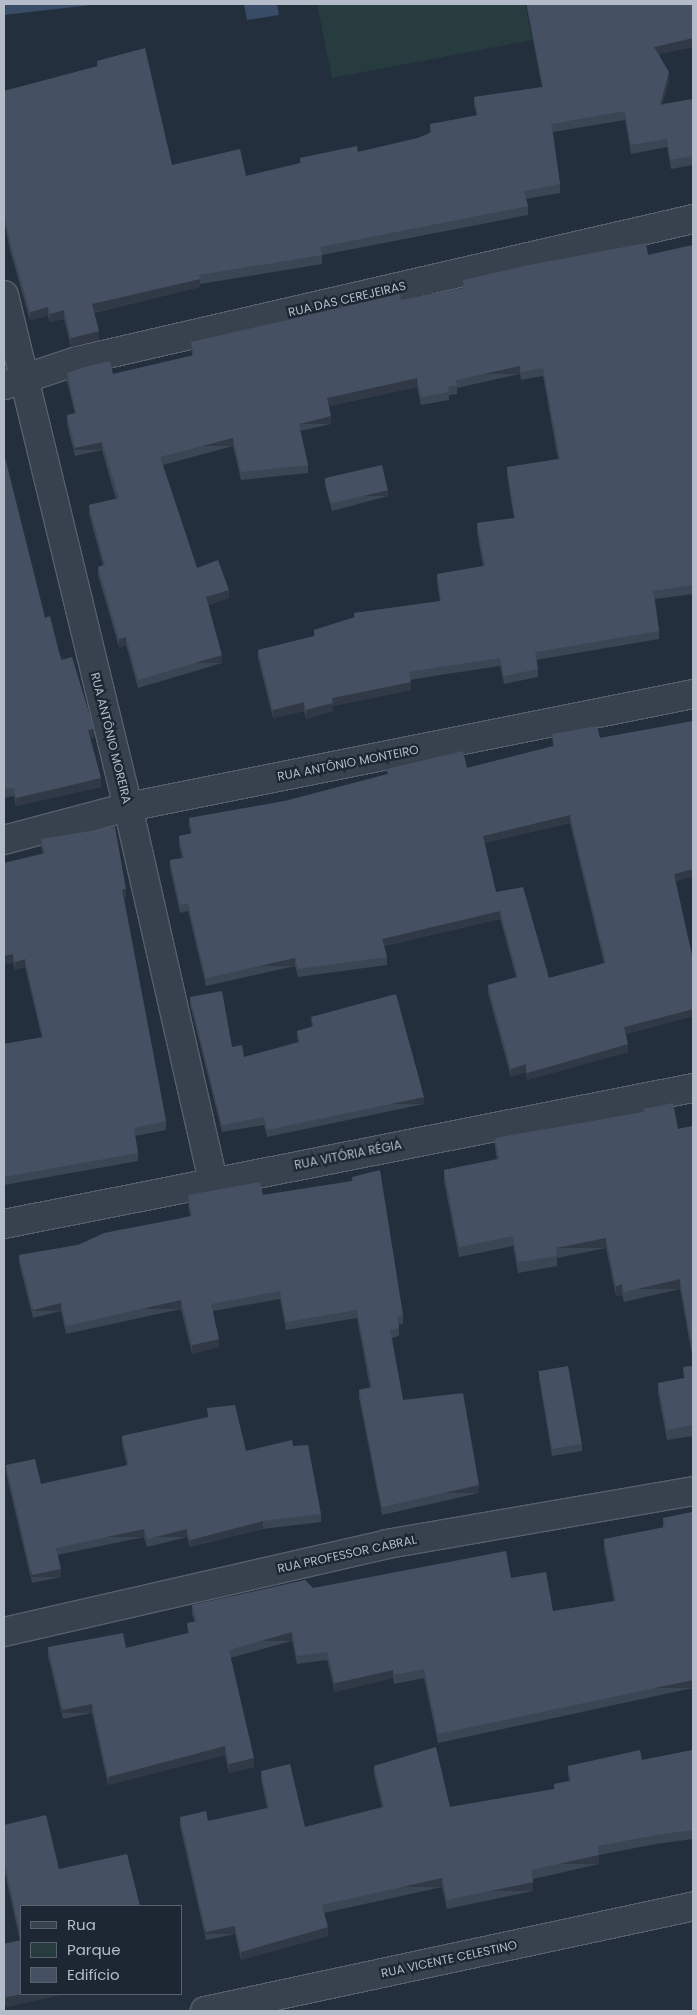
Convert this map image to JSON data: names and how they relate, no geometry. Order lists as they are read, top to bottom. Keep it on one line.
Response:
{"streets":{"street":["RUA DAS CEREJEIRAS","RUA ANTÔNIO MOREIRA","RUA ANTÔNIO MONTEIRO","RUA VITÓRIA RÉGIA","RUA PROFESSOR CABRAL","RUA VICENTE CELESTINO"]},"crossings":[["RUA DAS CEREJEIRAS","RUA ANTÔNIO MOREIRA"],["RUA ANTÔNIO MOREIRA","RUA ANTÔNIO MONTEIRO"],["RUA ANTÔNIO MOREIRA","RUA VITÓRIA RÉGIA"]],"legend":["Rua","Parque","Edifício"]}
